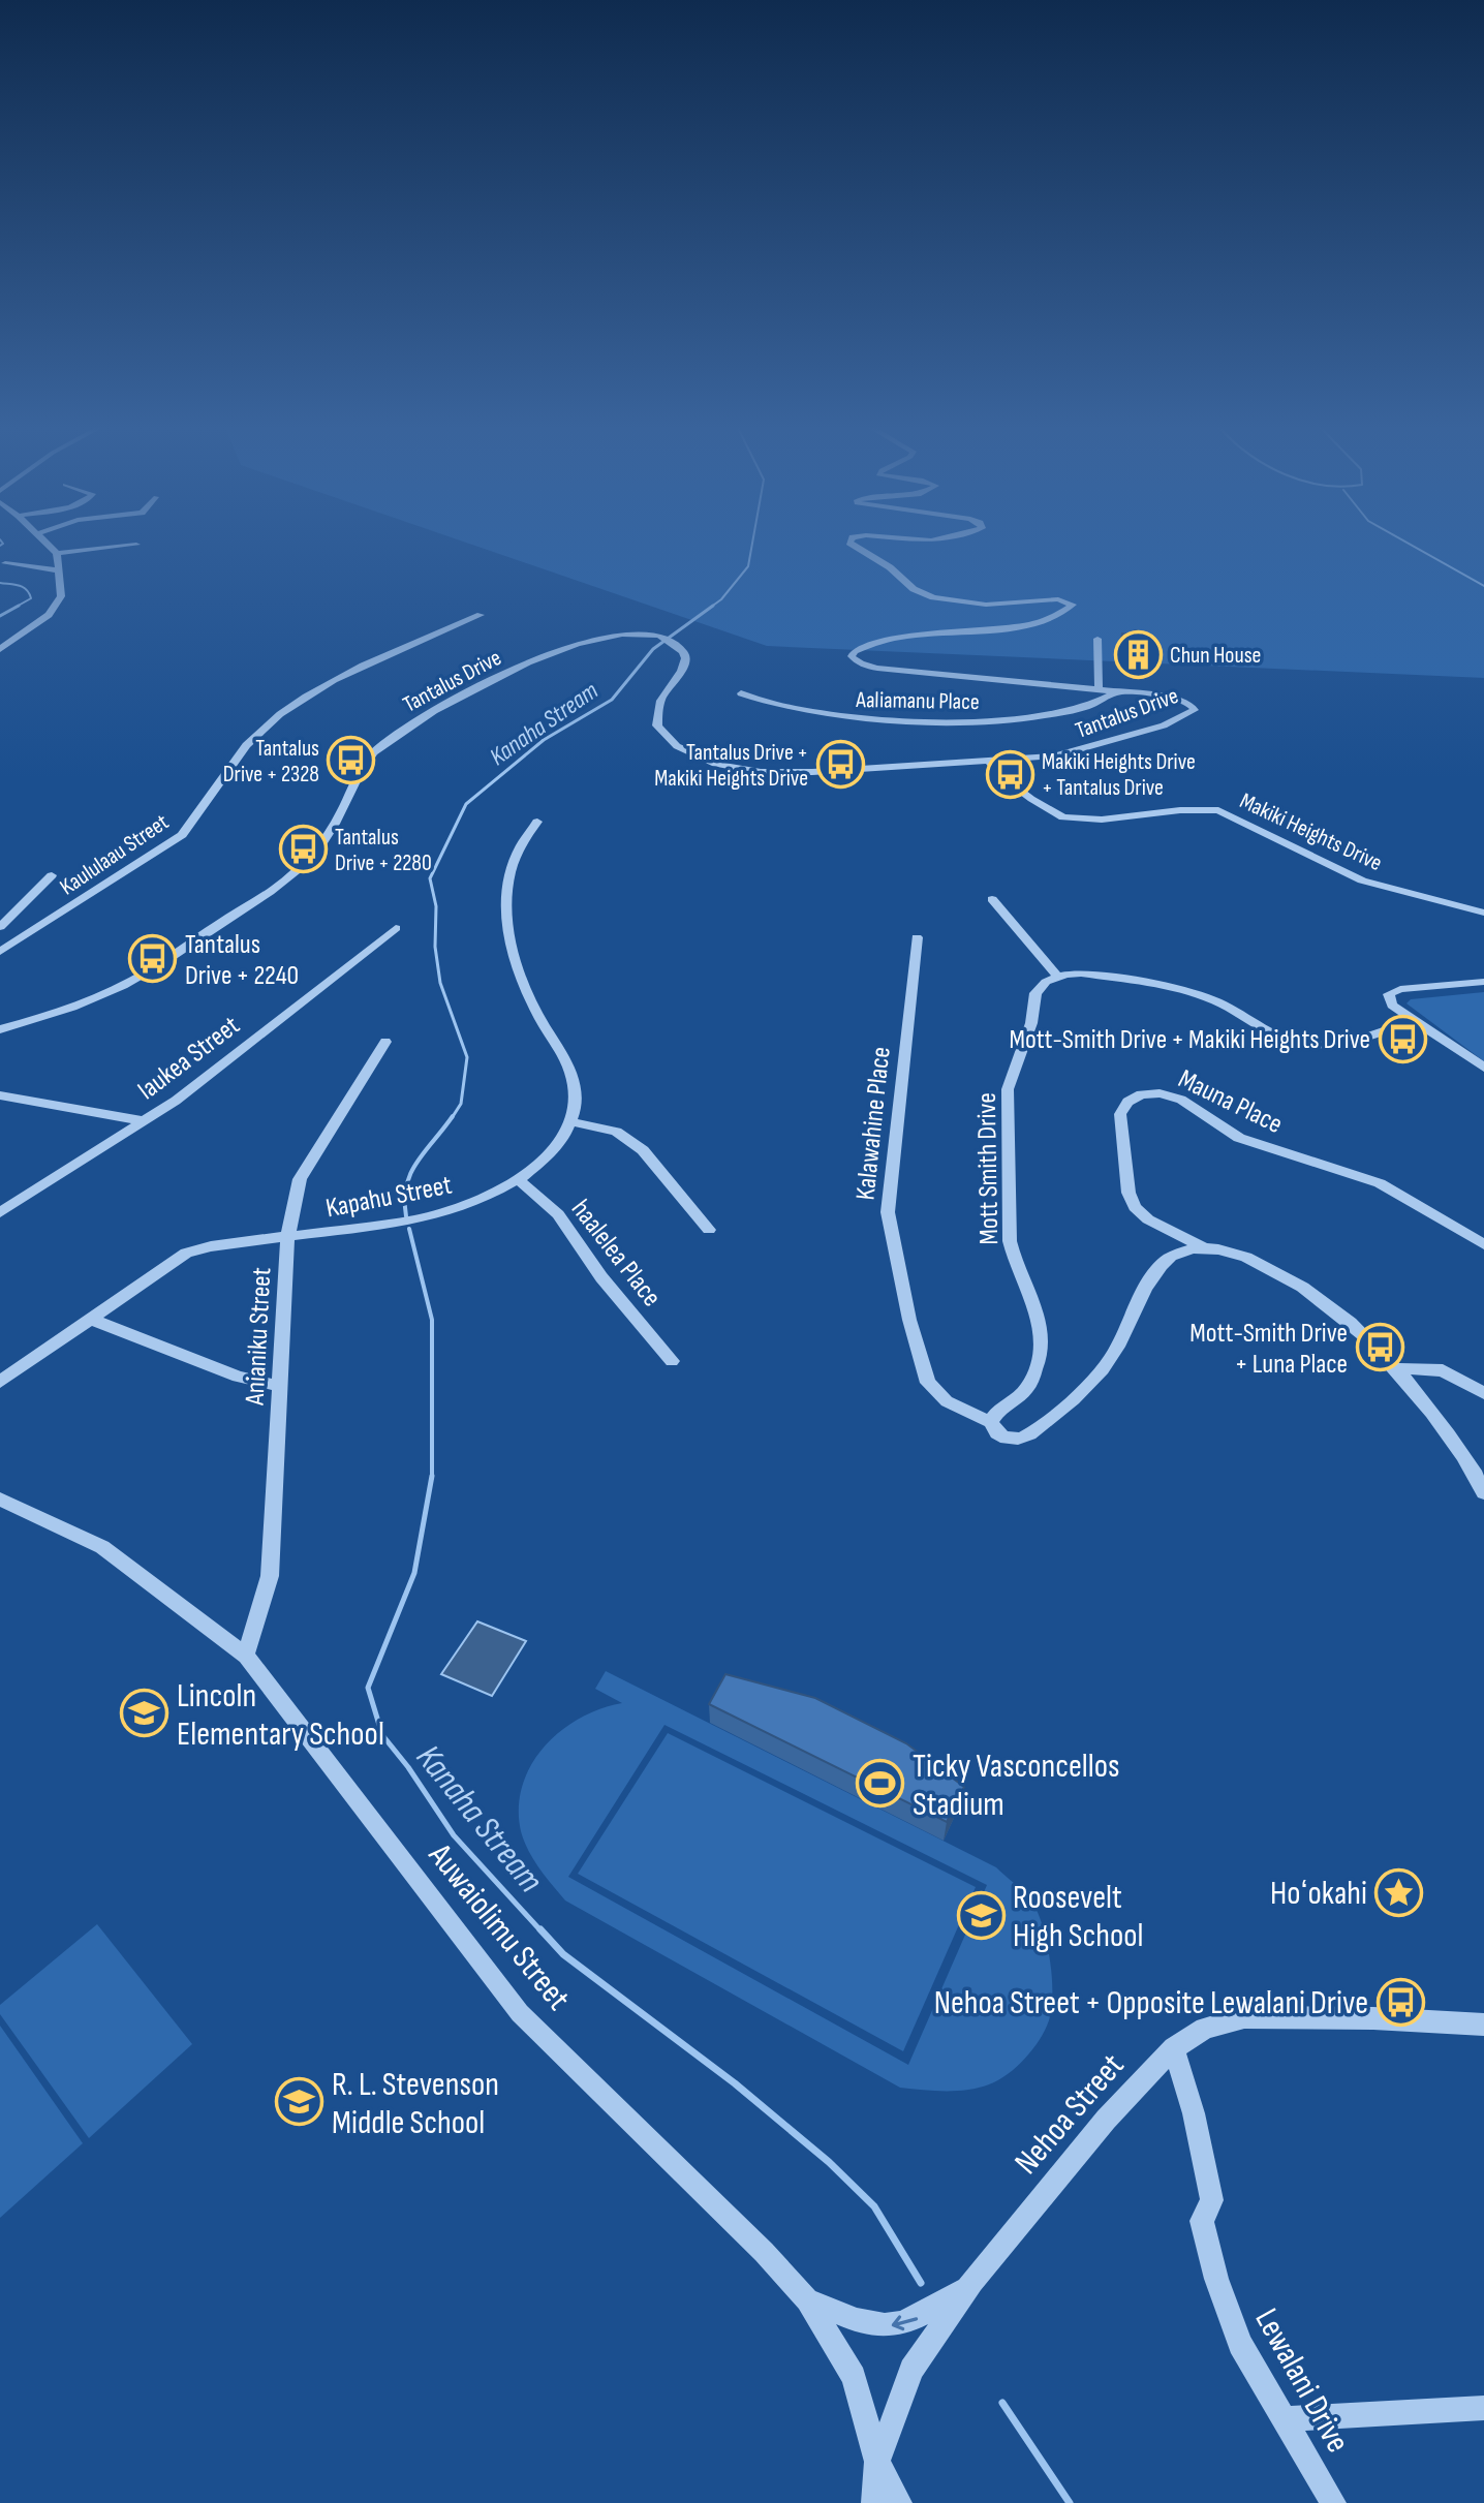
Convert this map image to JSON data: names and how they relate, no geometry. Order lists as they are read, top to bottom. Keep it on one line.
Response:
{"streets":{"street":["Tantalus Drive","Aaliamanu Place","Makiki Heights Drive","Kaululaau Street","Iaukea Street","Mauna Place","Kalawahine Place","Mott Smith Drive","Kapahu Street","haalelea Place","Anianiku Street","Auwaiolimu Street","Nehoa Street","Lewalani Drive"]},"crossings":[["Tantalus Drive","Aaliamanu Place"],["Tantalus Drive","Makiki Heights Drive"],["Kalawahine Place","Mott Smith Drive"],["Kapahu Street","haalelea Place"],["Kapahu Street","Anianiku Street"],["Anianiku Street","Auwaiolimu Street"],["Auwaiolimu Street","Nehoa Street"],["Nehoa Street","Lewalani Drive"]],"water":["Kanaha Stream"],"places":{"building":["Chun House"],"bus stop":["Tantalus Drive + 2328","Tantalus Drive + Makiki Heights Drive","Makiki Heights Drive + Tantalus Drive","Tantalus Drive + 2280","Tantalus Drive + 2240","Mott-Smith Drive + Makiki Heights Drive","Mott-Smith Drive + Luna Place","Nehoa Street + Opposite Lewalani Drive"],"school or university":["Lincoln Elementary School","Roosevelt High School","R. L. Stevenson Middle School"],"sports":["Ticky Vasconcellos Stadium"],"place":["Hoʻokahi"]}}
